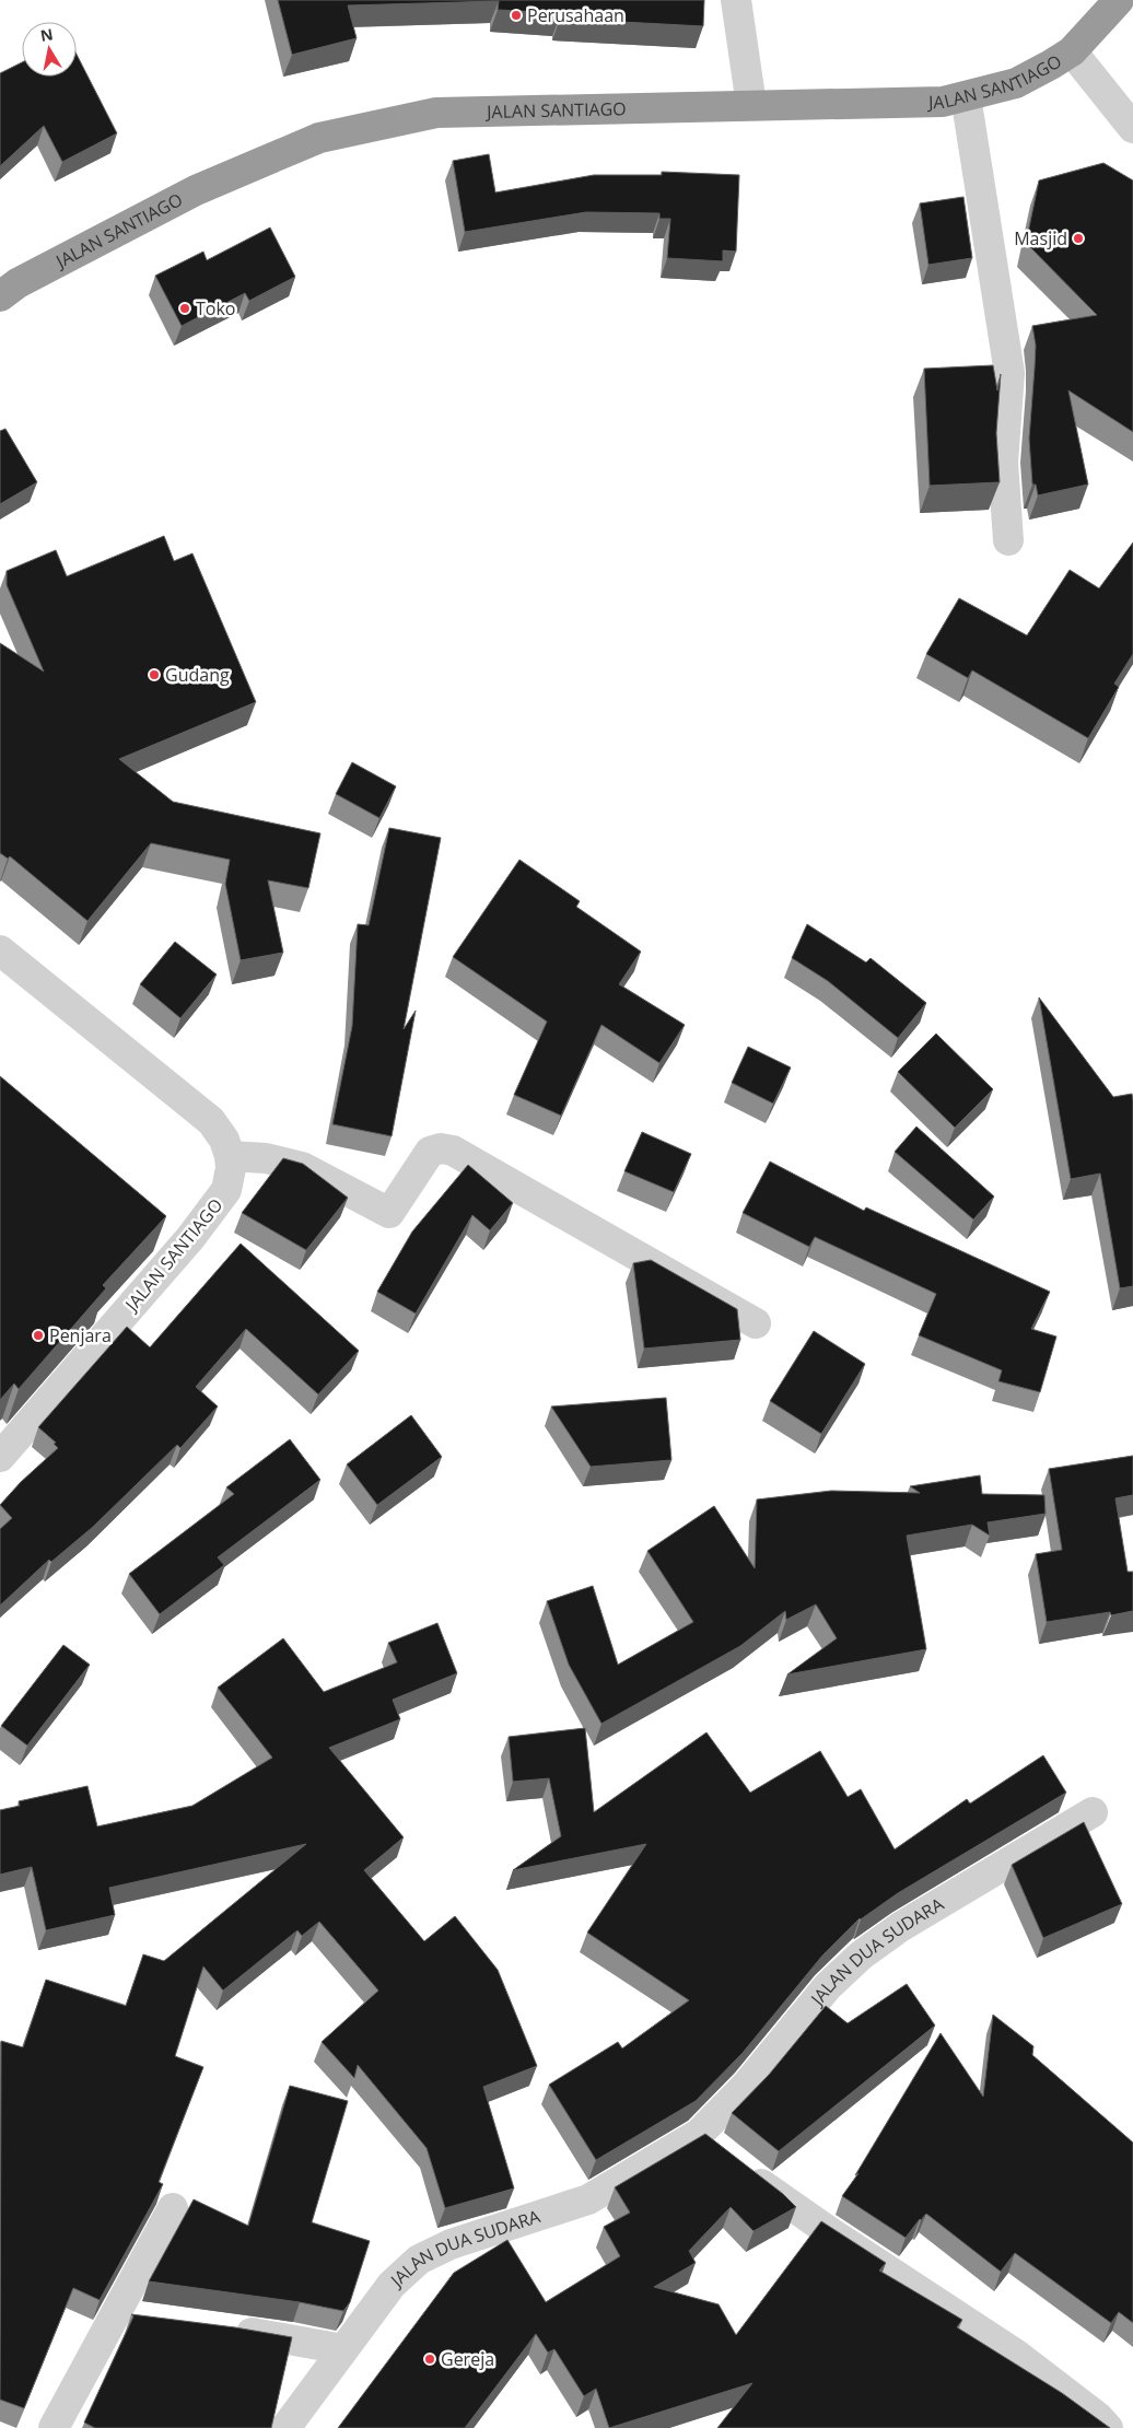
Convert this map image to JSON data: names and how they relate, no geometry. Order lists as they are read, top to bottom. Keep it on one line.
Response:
{"streets":{"highway":["JALAN SANTIAGO"],"street":["JALAN DUA SUDARA"]},"places":["Perusahaan","Masjid","Toko","Gudang","Penjara","Gereja"],"north":"top"}
